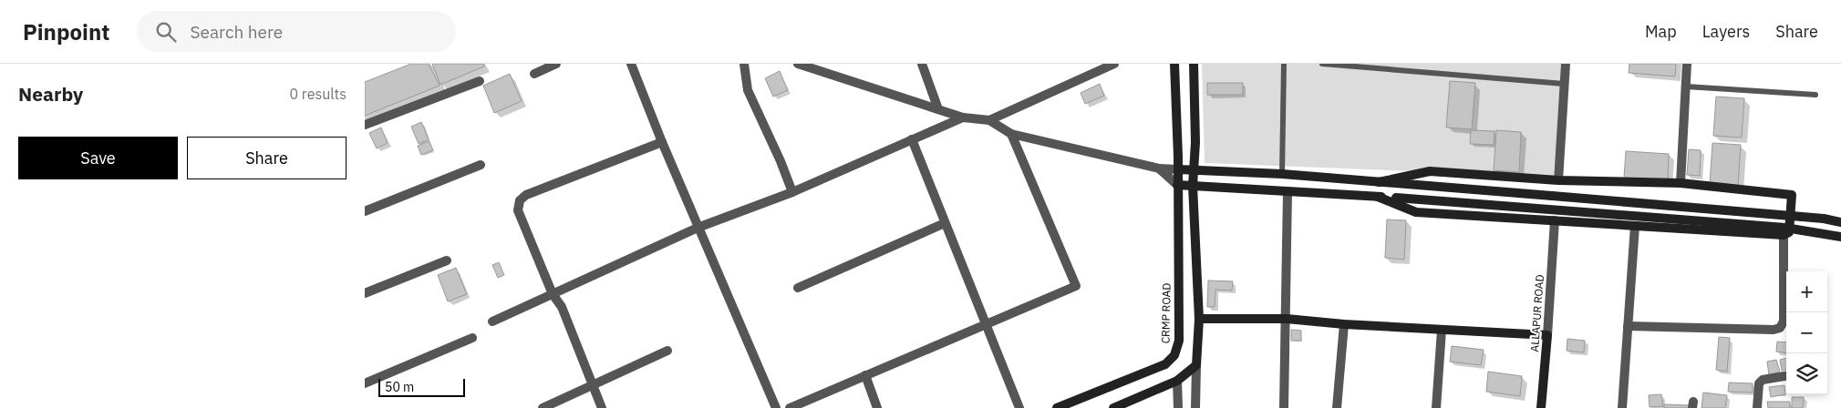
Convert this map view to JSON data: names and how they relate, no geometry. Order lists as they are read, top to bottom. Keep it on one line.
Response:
{"streets":{"street":["CRMP ROAD","ALLAPUR ROAD"]},"scale_bar":"50 m","page":{"header":"Pinpoint","search":"Search here","nav":["Map","Layers","Share"],"heading":["Nearby","0 results"],"buttons":["Save","Share"],"map_buttons":["+","−"],"scale":"50 m"}}
